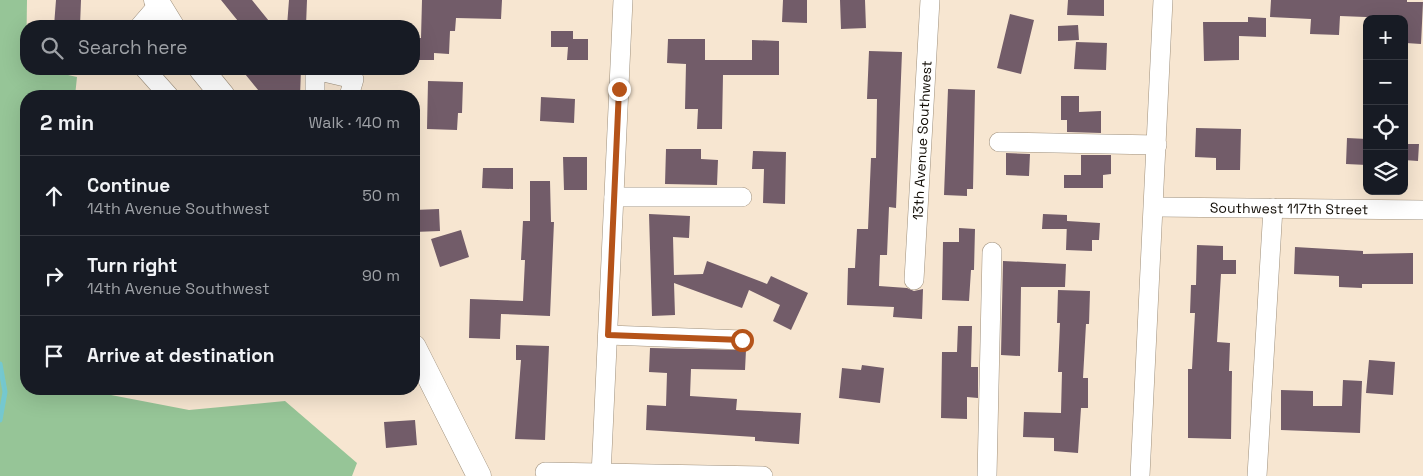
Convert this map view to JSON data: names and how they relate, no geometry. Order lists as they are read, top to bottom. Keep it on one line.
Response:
{"streets":{"street":["13th Avenue Southwest","Southwest 117th Street"]},"page":{"map_buttons":["+","−"],"search":"Search here","heading":["2 min","Walk · 140 m"],"list":[["Continue","14th Avenue Southwest","50 m"],["Turn right","14th Avenue Southwest","90 m"],"Arrive at destination"]}}
